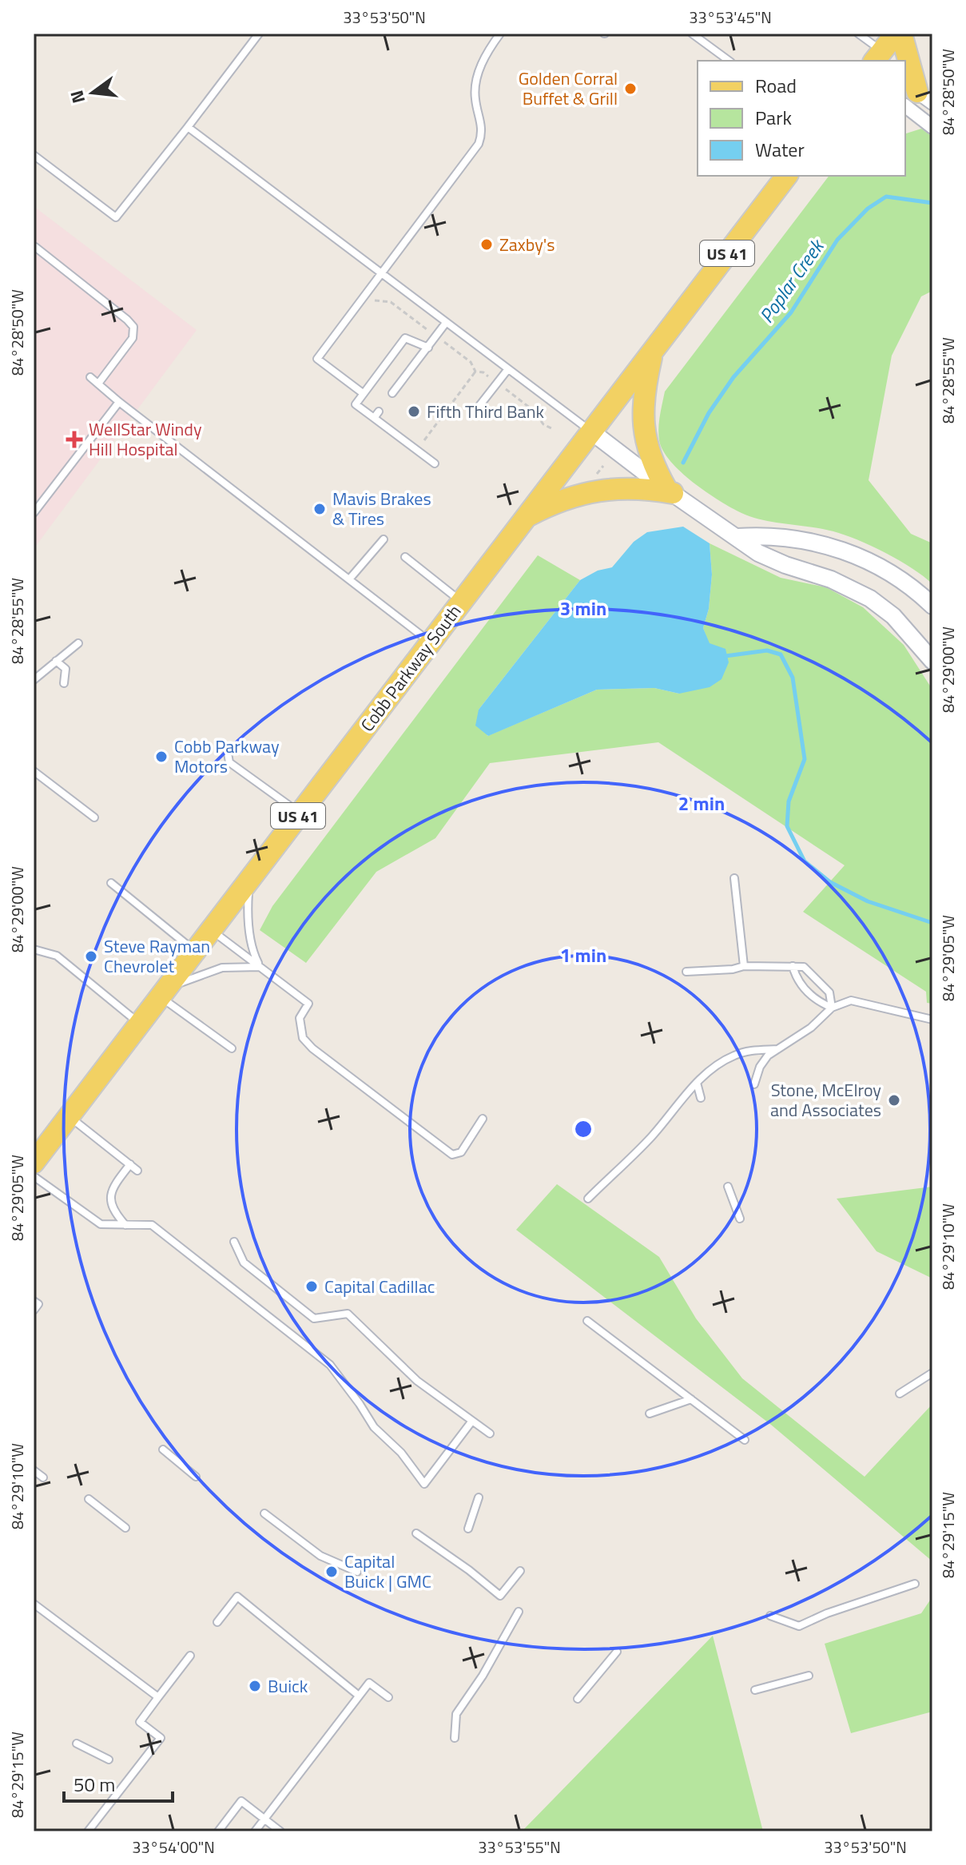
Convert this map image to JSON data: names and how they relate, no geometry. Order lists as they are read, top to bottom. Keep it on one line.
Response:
{"streets":{"main road":["US 41","Cobb Parkway South"]},"water":["Poplar Creek"],"places":{"other":["Golden Corral Buffet & Grill","Zaxby's","Fifth Third Bank","Mavis Brakes & Tires","Cobb Parkway Motors","Steve Rayman Chevrolet","Stone, McElroy and Associates","Capital Cadillac","Capital Buick | GMC","Buick"],"health":["WellStar Windy Hill Hospital"]},"legend":["Road","Park","Water"],"scale_bar":"50 m","north":"left","coordinates":["33°53'50\"N","33°53'45\"N","84°28'50\"W","84°28'55\"W","84°29'00\"W","84°29'05\"W","84°29'10\"W","84°29'15\"W","33°54'00\"N","33°53'55\"N"],"rings":["3 min","2 min","1 min"]}
